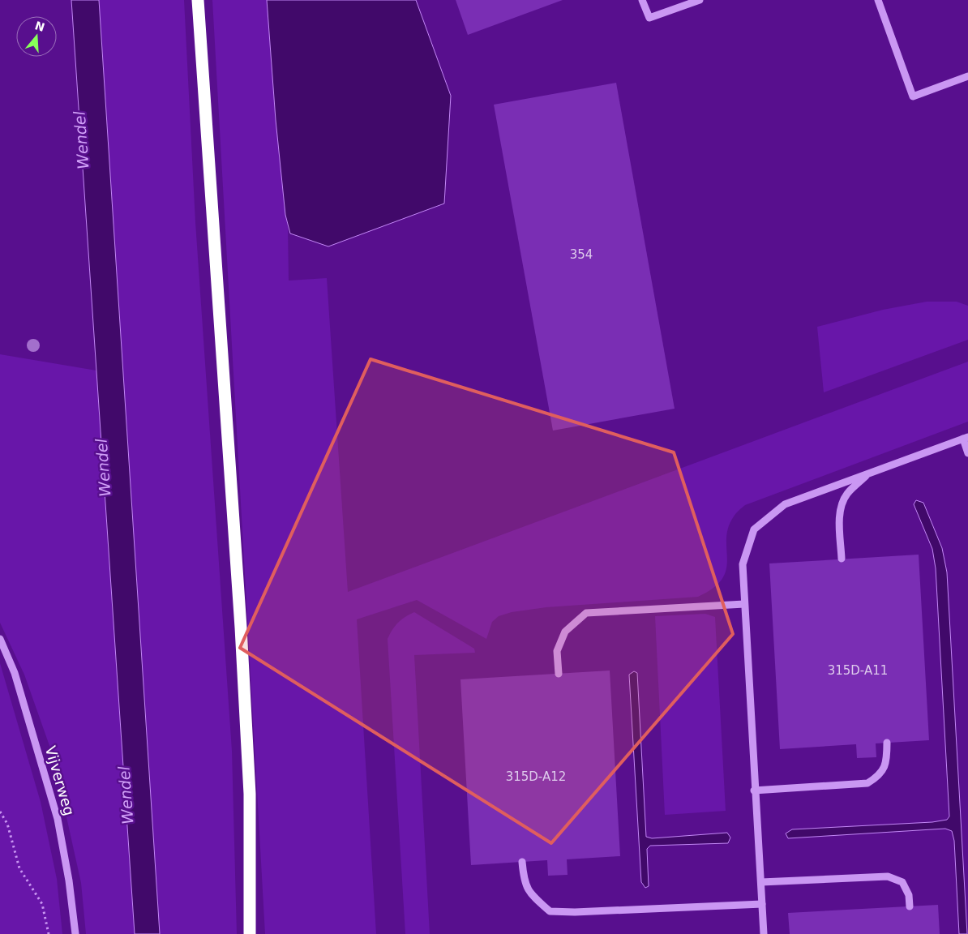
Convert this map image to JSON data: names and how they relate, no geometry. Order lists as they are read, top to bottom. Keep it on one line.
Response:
{"streets":{"street":["Vijverweg"]},"water":["Wendel"],"house_numbers":["354","315D-A11","315D-A12"],"north":"top"}
